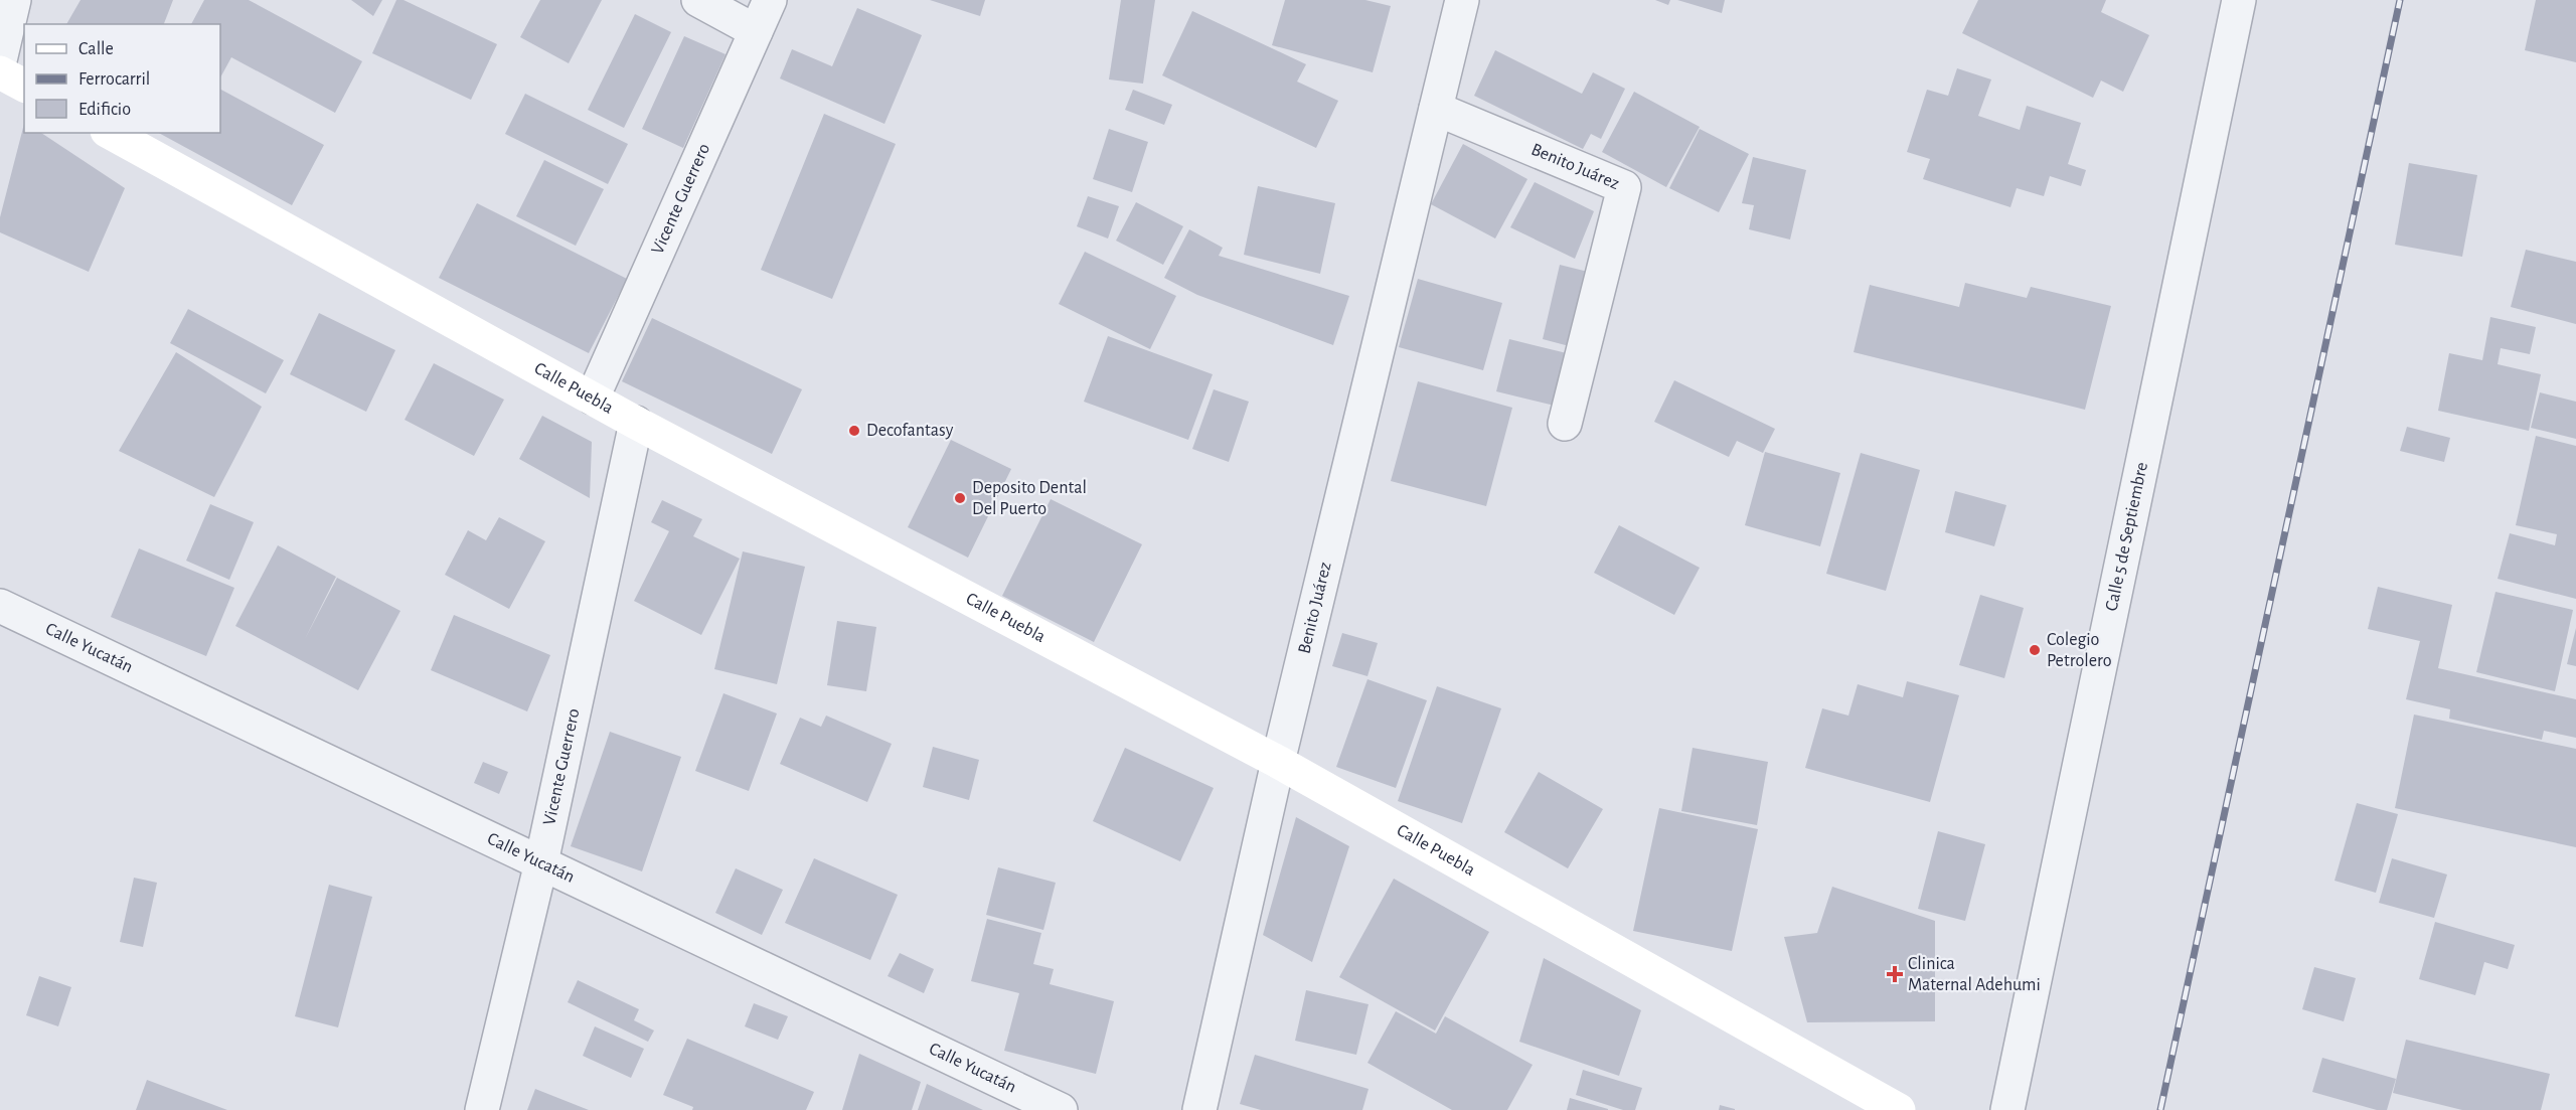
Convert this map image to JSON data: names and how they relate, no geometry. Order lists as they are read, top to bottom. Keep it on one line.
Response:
{"streets":{"street":["Benito Juárez","Vicente Guerrero","Calle Puebla","Calle 5 de Septiembre","Calle Yucatán"]},"crossings":[["Benito Juárez","Calle Puebla"],["Vicente Guerrero","Calle Puebla"],["Vicente Guerrero","Calle Yucatán"]],"places":{"other":["Decofantasy","Deposito Dental Del Puerto","Colegio Petrolero"],"health":["Clinica Maternal Adehumi"]},"legend":["Calle","Ferrocarril","Edificio"]}
